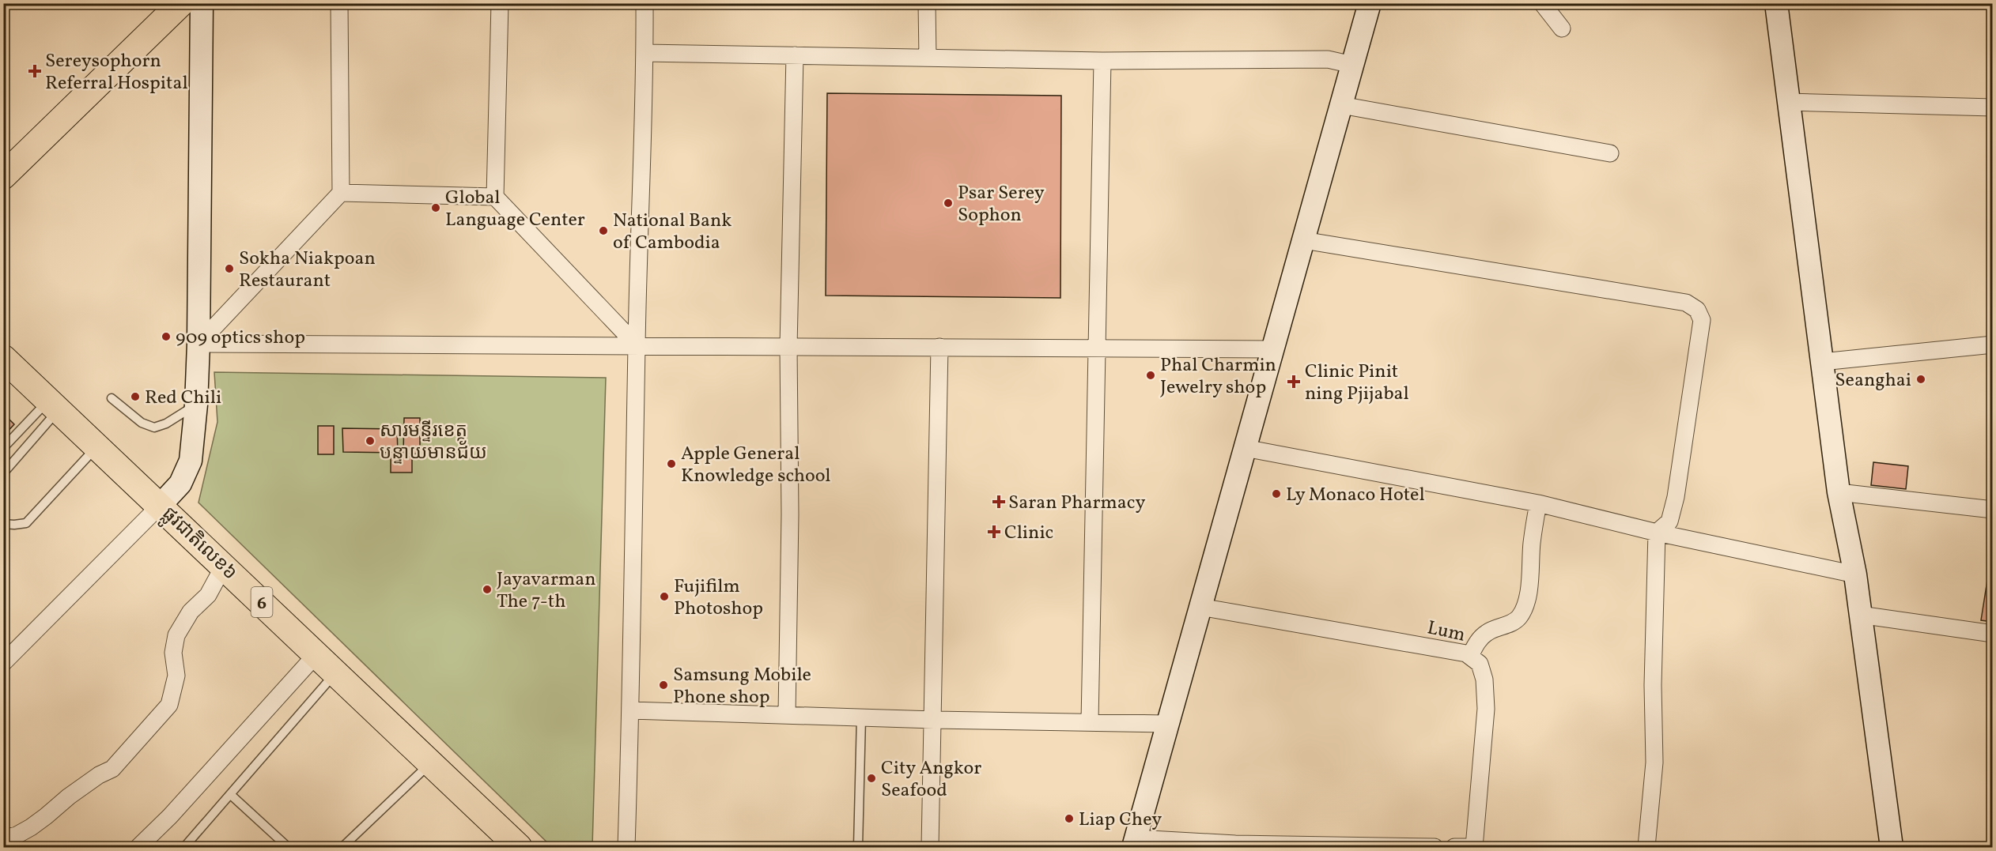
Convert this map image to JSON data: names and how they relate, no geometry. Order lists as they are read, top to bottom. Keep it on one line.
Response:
{"streets":{"main road":["ផ្លូវជាតិលេខ៦","6"],"street":["Lum"]},"places":{"health":["Sereysophorn Referral Hospital","Clinic Pinit ning Pjijabal","Saran Pharmacy","Clinic"],"other":["Psar Serey Sophon","Global Language Center","National Bank of Cambodia","Sokha Niakpoan Restaurant","909 optics shop","Phal Charmin Jewelry shop","Seanghai","Red Chili","សារមន្ទីរខេត្ត បន្ទាយមានជ័យ","Apple General Knowledge school","Ly Monaco Hotel","Jayavarman The 7-th","Fujifilm Photoshop","Samsung Mobile Phone shop","City Angkor Seafood","Liap Chey"]}}
